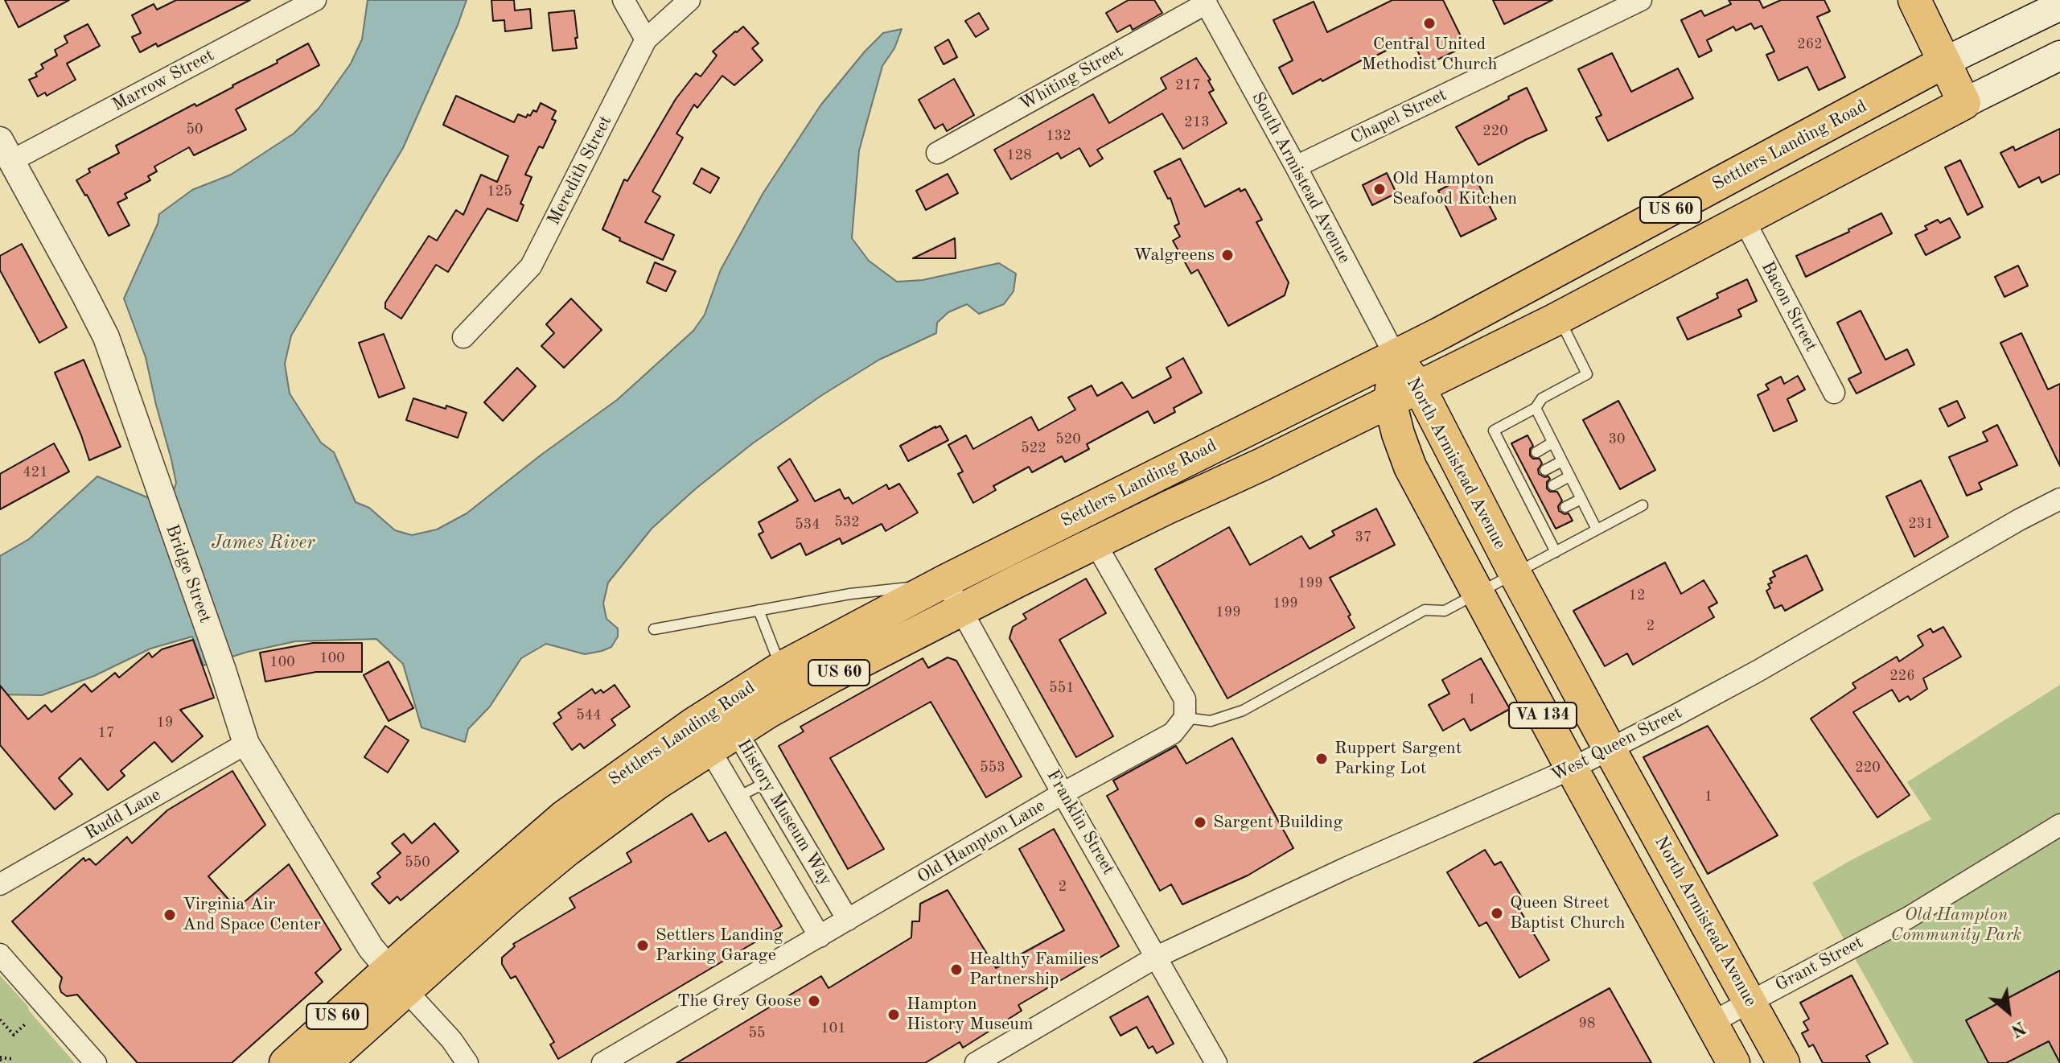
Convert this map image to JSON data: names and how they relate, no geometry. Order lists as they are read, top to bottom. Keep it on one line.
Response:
{"streets":{"main road":["Settlers Landing Road","US 60","North Armistead Avenue","VA 134"],"street":["Whiting Street","Marrow Street","Chapel Street","Meredith Street","South Armistead Avenue","Bacon Street","Bridge Street","West Queen Street","History Museum Way","Rudd Lane","Franklin Street","Old Hampton Lane","Grant Street"]},"crossings":[["Whiting Street","South Armistead Avenue"],["Marrow Street","Bridge Street"],["Chapel Street","South Armistead Avenue"],["Settlers Landing Road","South Armistead Avenue"],["Settlers Landing Road","Bacon Street"],["Settlers Landing Road","North Armistead Avenue"],["Settlers Landing Road","Bridge Street"],["Settlers Landing Road","History Museum Way"],["Settlers Landing Road","Franklin Street"],["South Armistead Avenue","North Armistead Avenue"],["North Armistead Avenue","West Queen Street"],["North Armistead Avenue","Grant Street"],["Bridge Street","Rudd Lane"],["West Queen Street","Franklin Street"],["History Museum Way","Old Hampton Lane"],["Franklin Street","Old Hampton Lane"]],"water":["James River"],"parks":["Old Hampton Community Park"],"places":["Central United Methodist Church","Old Hampton Seafood Kitchen","Walgreens","Ruppert Sargent Parking Lot","Sargent Building","Queen Street Baptist Church","Virginia Air And Space Center","Settlers Landing Parking Garage","Healthy Families Partnership","The Grey Goose","Hampton History Museum"],"house_numbers":["262","217","213","50","220","132","128","125","520","30","522","421","532","231","534","37","199","12","199","199","2","100","100","226","551","1","544","19","17","553","220","1","550","2","98","101","55"],"north":"bottom right"}
